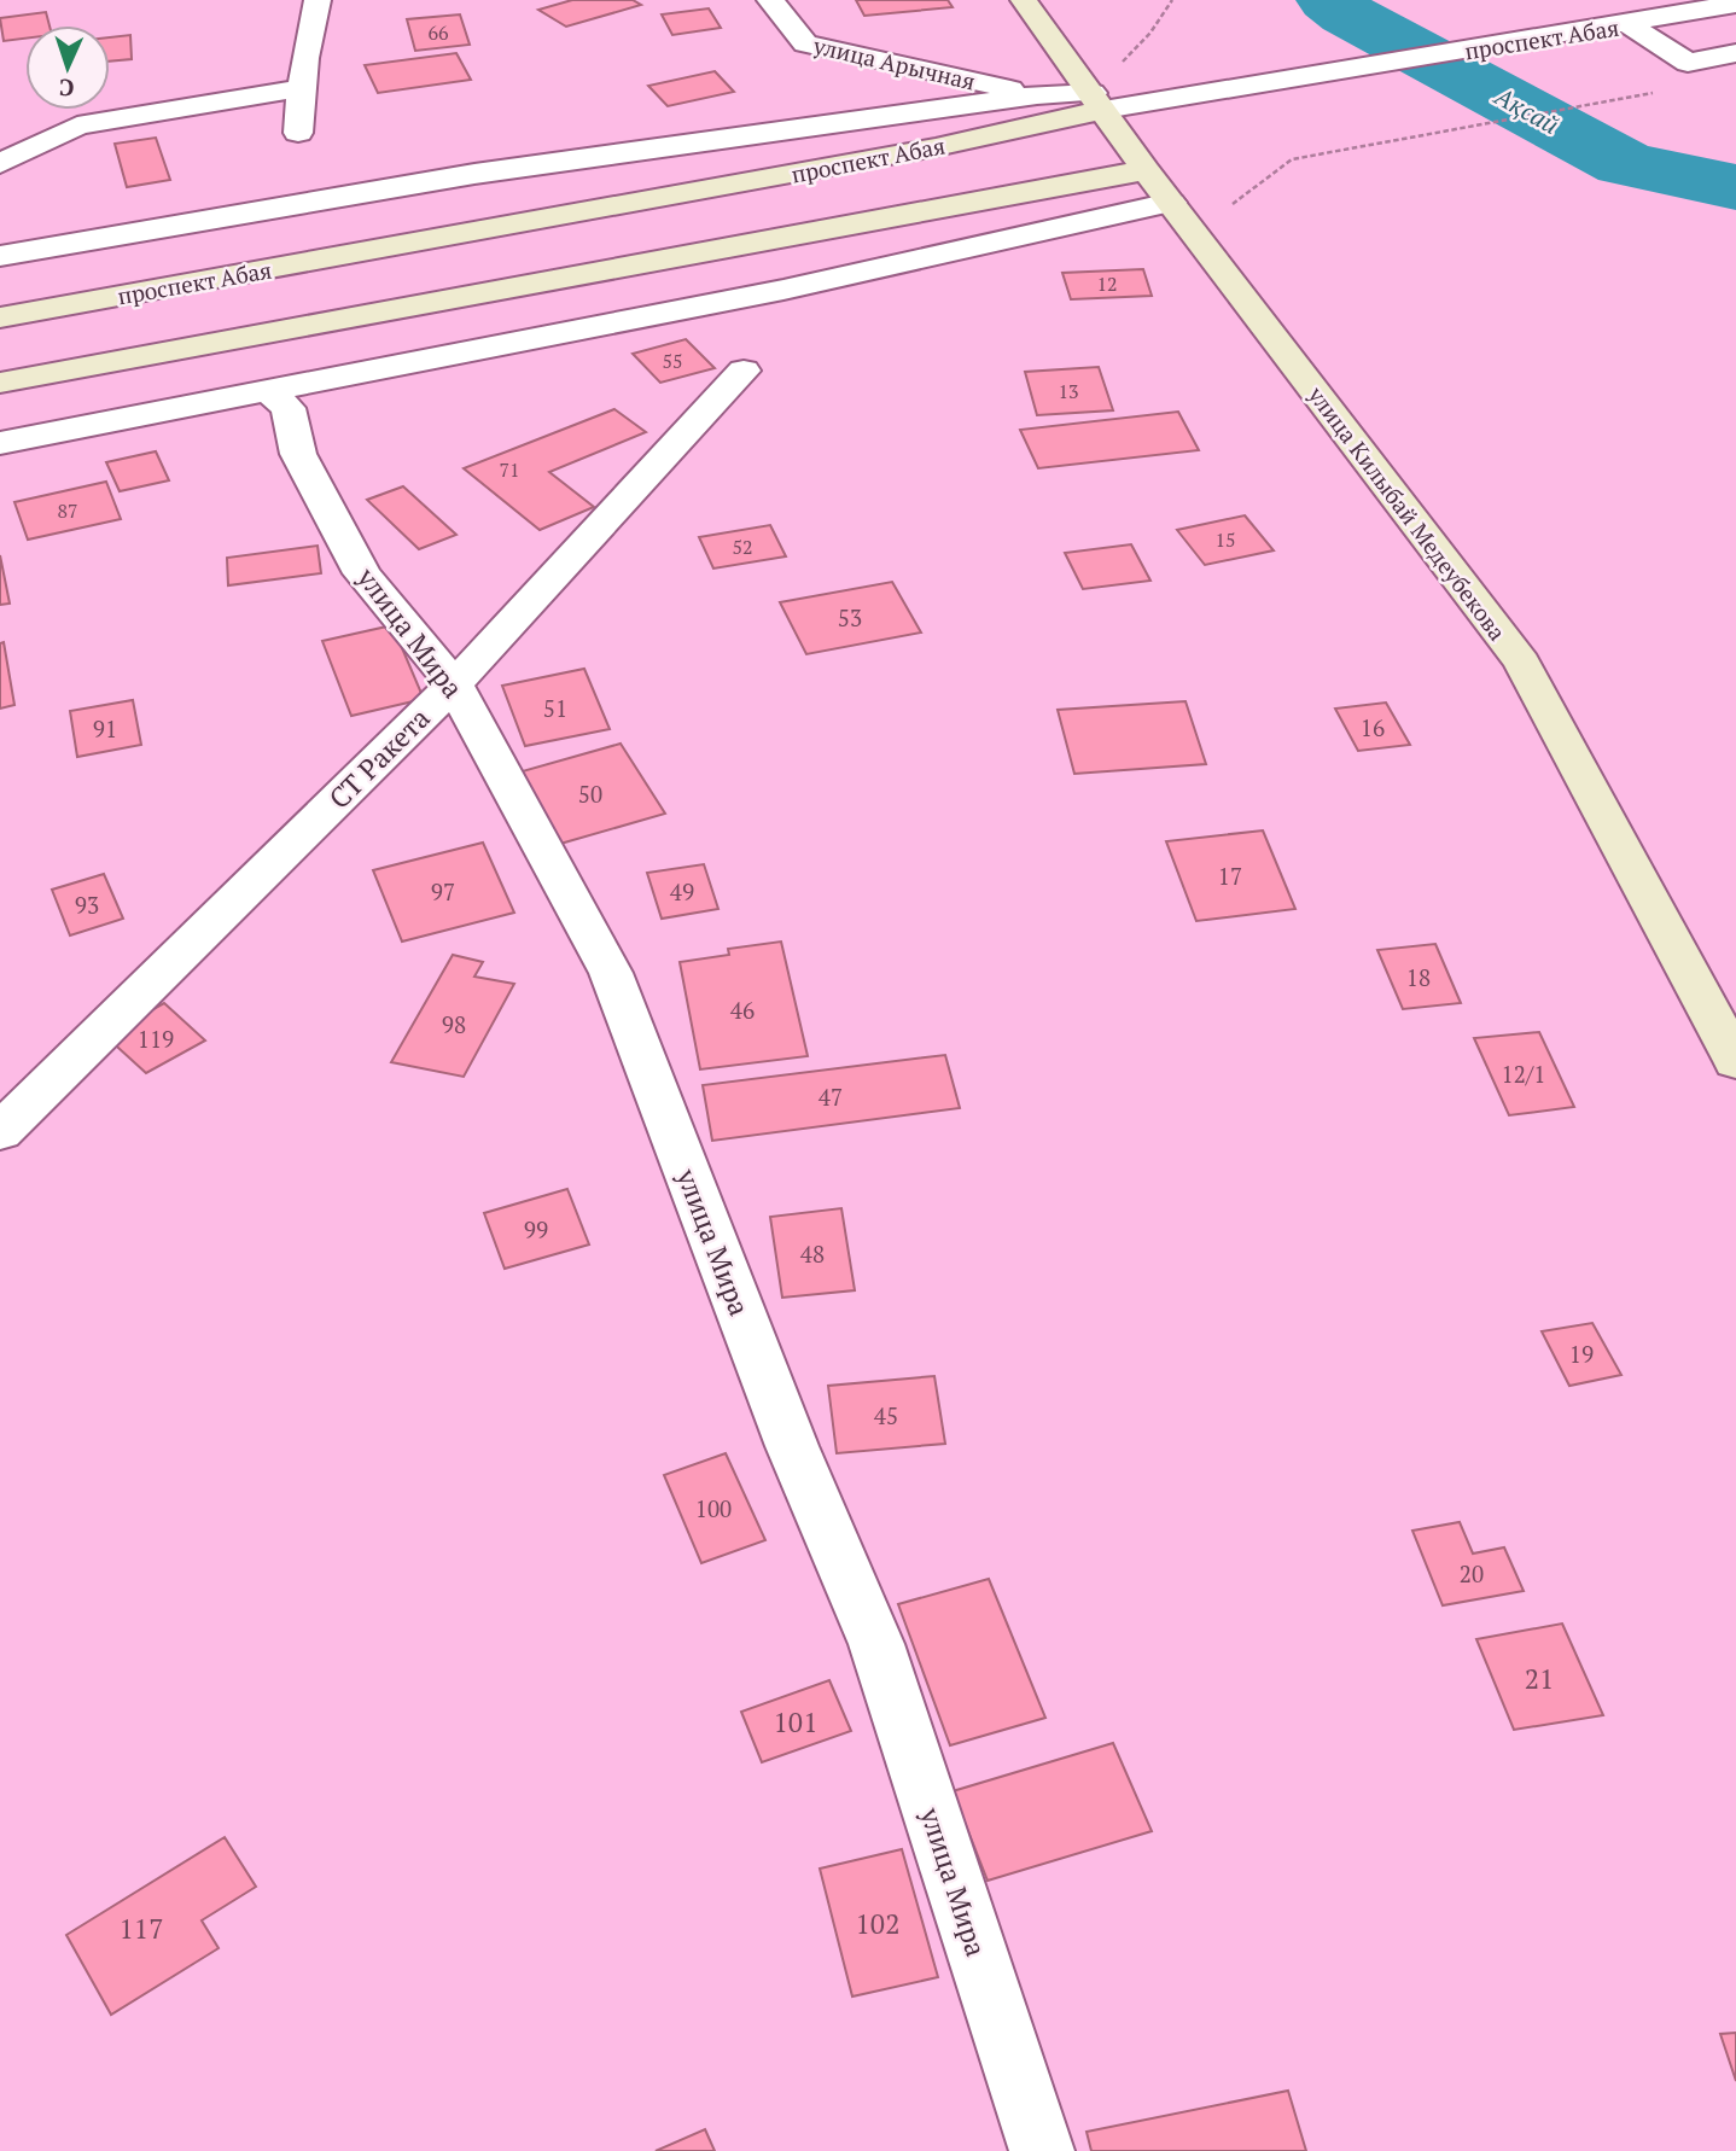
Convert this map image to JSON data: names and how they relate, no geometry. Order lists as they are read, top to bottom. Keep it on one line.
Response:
{"streets":{"main road":["проспект Абая","улица Килыбай Медеубекова"],"street":["улица Арычная","улица Мира","СТ Ракета"]},"crossings":[["проспект Абая","улица Килыбай Медеубекова"],["улица Мира","СТ Ракета"]],"water":["Ақсай"],"house_numbers":["66","12","55","13","71","87","15","52","53","51","16","91","50","17","97","49","93","18","46","98","119","12/1","47","99","48","19","45","100","20","21","101","102","117"],"north":"bottom"}
